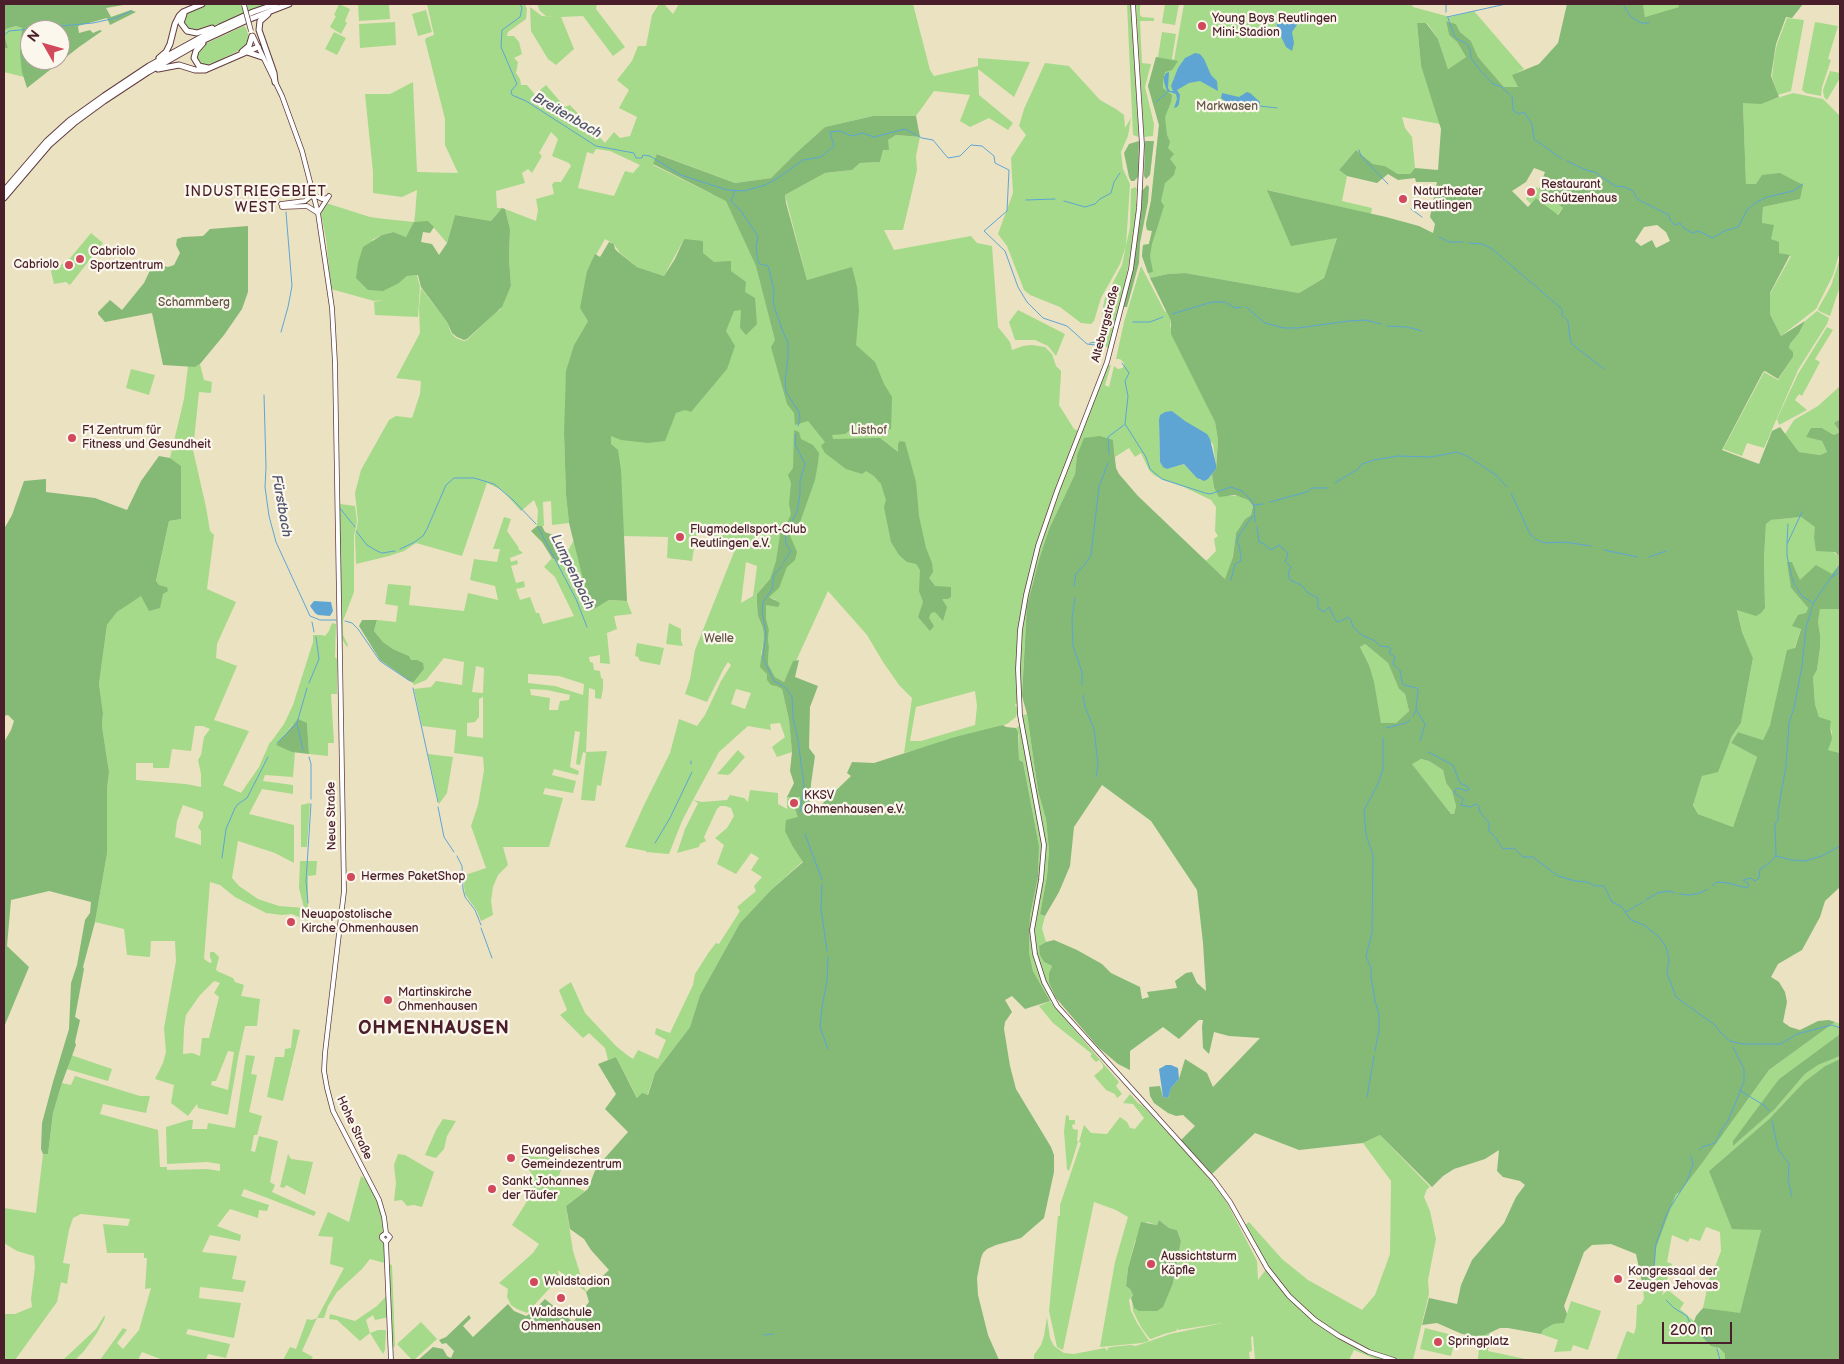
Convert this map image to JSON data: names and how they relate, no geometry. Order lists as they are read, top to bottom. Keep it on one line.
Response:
{"streets":{"main road":["Alteburgstraße","Neue Straße","Hohe Straße"]},"crossings":[["Neue Straße","Hohe Straße"]],"districts":["INDUSTRIEGEBIET WEST","OHMENHAUSEN"],"water":["Breitenbach","Fürstbach","Lumpenbach"],"parks":["Markwasen","Schammberg","Listhof","Welle"],"places":["Young Boys Reutlingen Mini-Stadion","Restaurant Schützenhaus","Naturtheater Reutlingen","Cabriolo Sportzentrum","Cabriolo","F1 Zentrum für Fitness und Gesundheit","Flugmodellsport-Club Reutlingen e.V.","KKSV Ohmenhausen e.V.","Hermes PaketShop","Neuapostolische Kirche Ohmenhausen","Martinskirche Ohmenhausen","Evangelisches Gemeindezentrum","Sankt Johannes der Täufer","Aussichtsturm Käpfle","Kongressaal der Zeugen Jehovas","Waldstadion","Waldschule Ohmenhausen","Springplatz"],"scale_bar":"200 m","north":"top left"}
